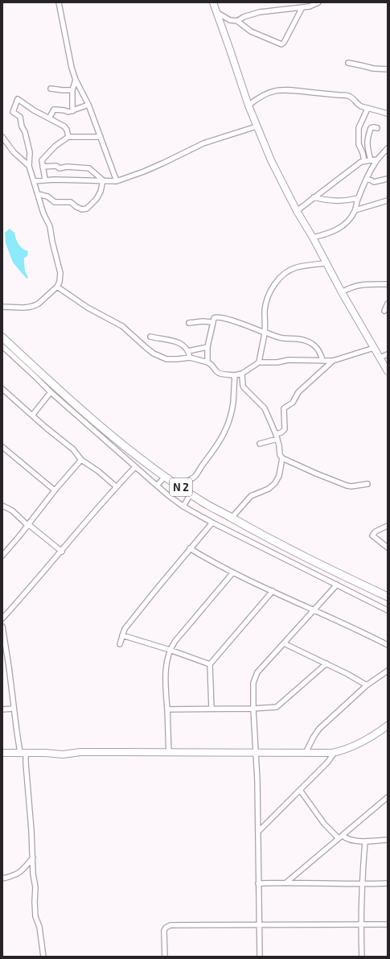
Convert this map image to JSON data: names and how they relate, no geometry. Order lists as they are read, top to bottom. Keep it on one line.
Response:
{"streets":{"main road":["N 2"]}}
